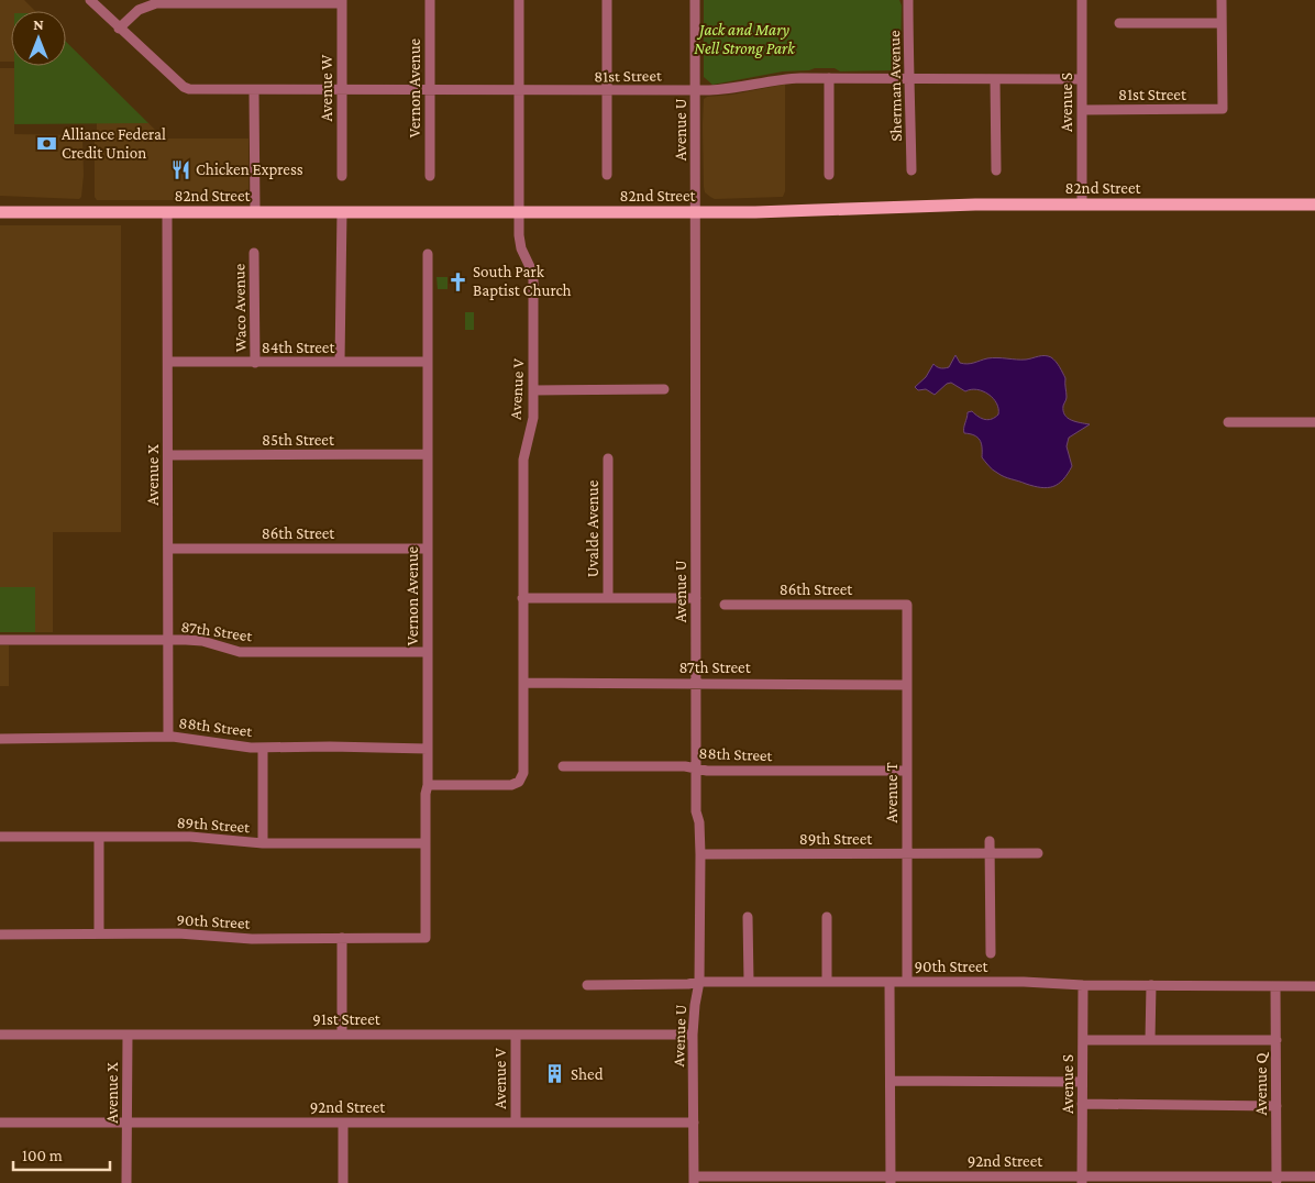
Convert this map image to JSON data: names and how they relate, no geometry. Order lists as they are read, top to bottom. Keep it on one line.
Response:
{"streets":{"main road":["82nd Street"],"street":["81st Street","Sherman Avenue","Avenue W","Vernon Avenue","Avenue S","Avenue U","Waco Avenue","84th Street","Avenue V","85th Street","Avenue X","Uvalde Avenue","86th Street","87th Street","88th Street","Avenue T","89th Street","90th Street","91st Street","Avenue Q","92nd Street"]},"crossings":[["81st Street","Sherman Avenue"],["81st Street","Avenue W"],["81st Street","Vernon Avenue"],["81st Street","Avenue S"],["81st Street","Avenue U"],["81st Street","Avenue V"],["Vernon Avenue","84th Street"],["Vernon Avenue","Avenue V"],["Vernon Avenue","85th Street"],["Vernon Avenue","86th Street"],["Vernon Avenue","87th Street"],["Vernon Avenue","88th Street"],["Vernon Avenue","89th Street"],["Vernon Avenue","90th Street"],["Avenue S","82nd Street"],["Avenue S","90th Street"],["Avenue S","92nd Street"],["Avenue U","82nd Street"],["Avenue U","87th Street"],["Avenue U","88th Street"],["Avenue U","89th Street"],["Avenue U","90th Street"],["Avenue U","91st Street"],["Avenue U","92nd Street"],["82nd Street","Avenue V"],["82nd Street","Avenue X"],["Waco Avenue","84th Street"],["84th Street","Avenue X"],["Avenue V","87th Street"],["Avenue V","91st Street"],["Avenue V","92nd Street"],["85th Street","Avenue X"],["Avenue X","86th Street"],["Avenue X","87th Street"],["Avenue X","88th Street"],["Avenue X","91st Street"],["Avenue X","92nd Street"],["86th Street","Avenue T"],["87th Street","Avenue T"],["88th Street","Avenue T"],["Avenue T","89th Street"],["Avenue T","90th Street"],["90th Street","Avenue Q"],["Avenue Q","92nd Street"]],"parks":["Jack and Mary Nell Strong Park"],"places":{"bank":["Alliance Federal Credit Union"],"restaurant":["Chicken Express"],"church":["South Park Baptist Church"],"building":["Shed"]},"scale_bar":"100 m","north":"top"}
